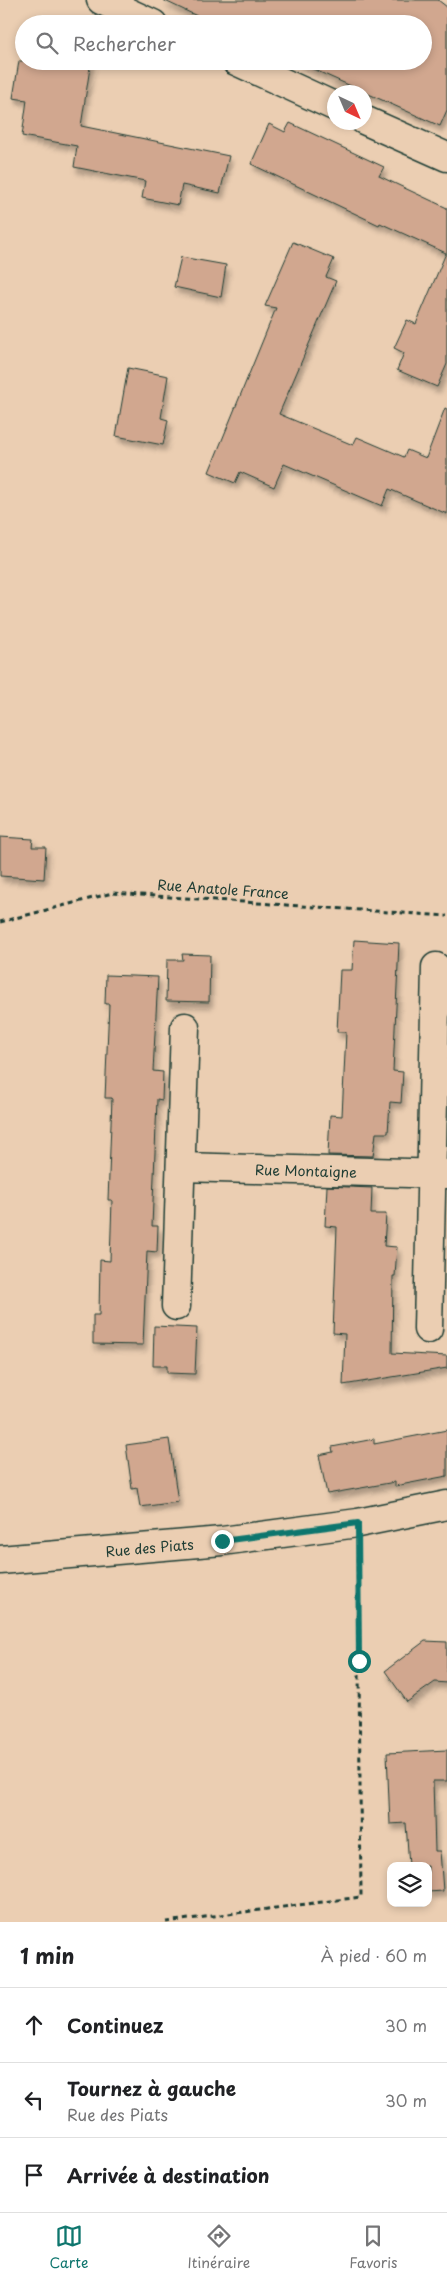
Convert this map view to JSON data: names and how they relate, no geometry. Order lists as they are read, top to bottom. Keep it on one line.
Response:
{"streets":{"street":["Rue Montaigne","Rue des Piats"],"path":["Rue Anatole France"]},"north":"bottom right","page":{"search":"Rechercher","heading":["1 min","À pied · 60 m"],"list":[["Continuez","30 m"],["Tournez à gauche","Rue des Piats","30 m"],"Arrivée à destination"],"nav":["Carte","Itinéraire","Favoris"]}}
